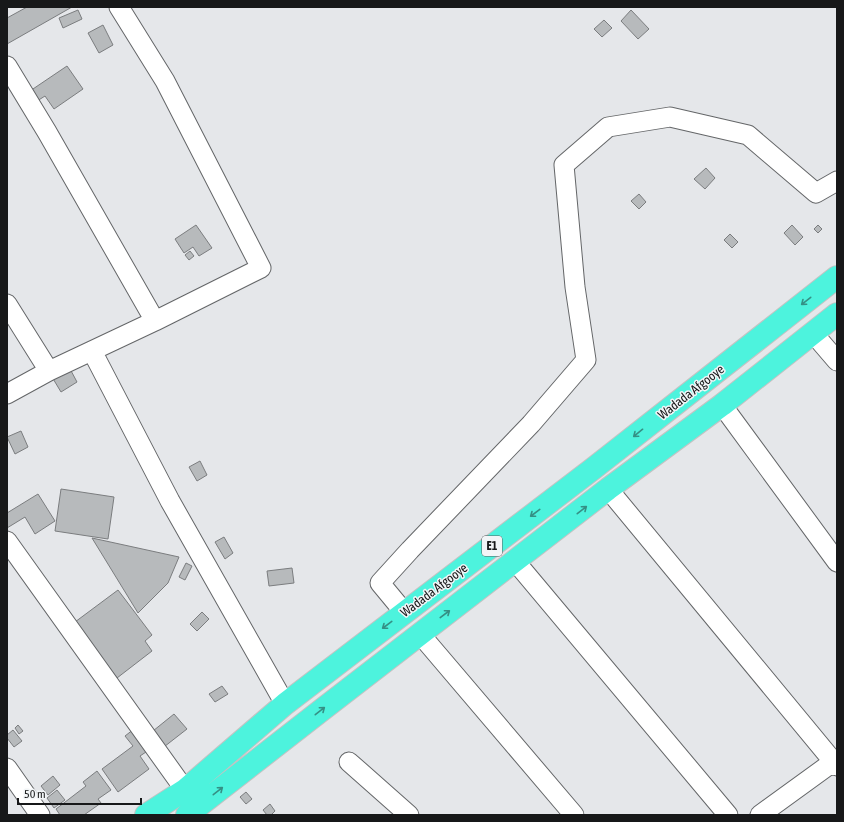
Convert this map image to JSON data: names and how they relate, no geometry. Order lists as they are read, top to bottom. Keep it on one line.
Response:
{"streets":{"highway":["Wadada Afgooye","E1"]},"scale_bar":"50 m"}
